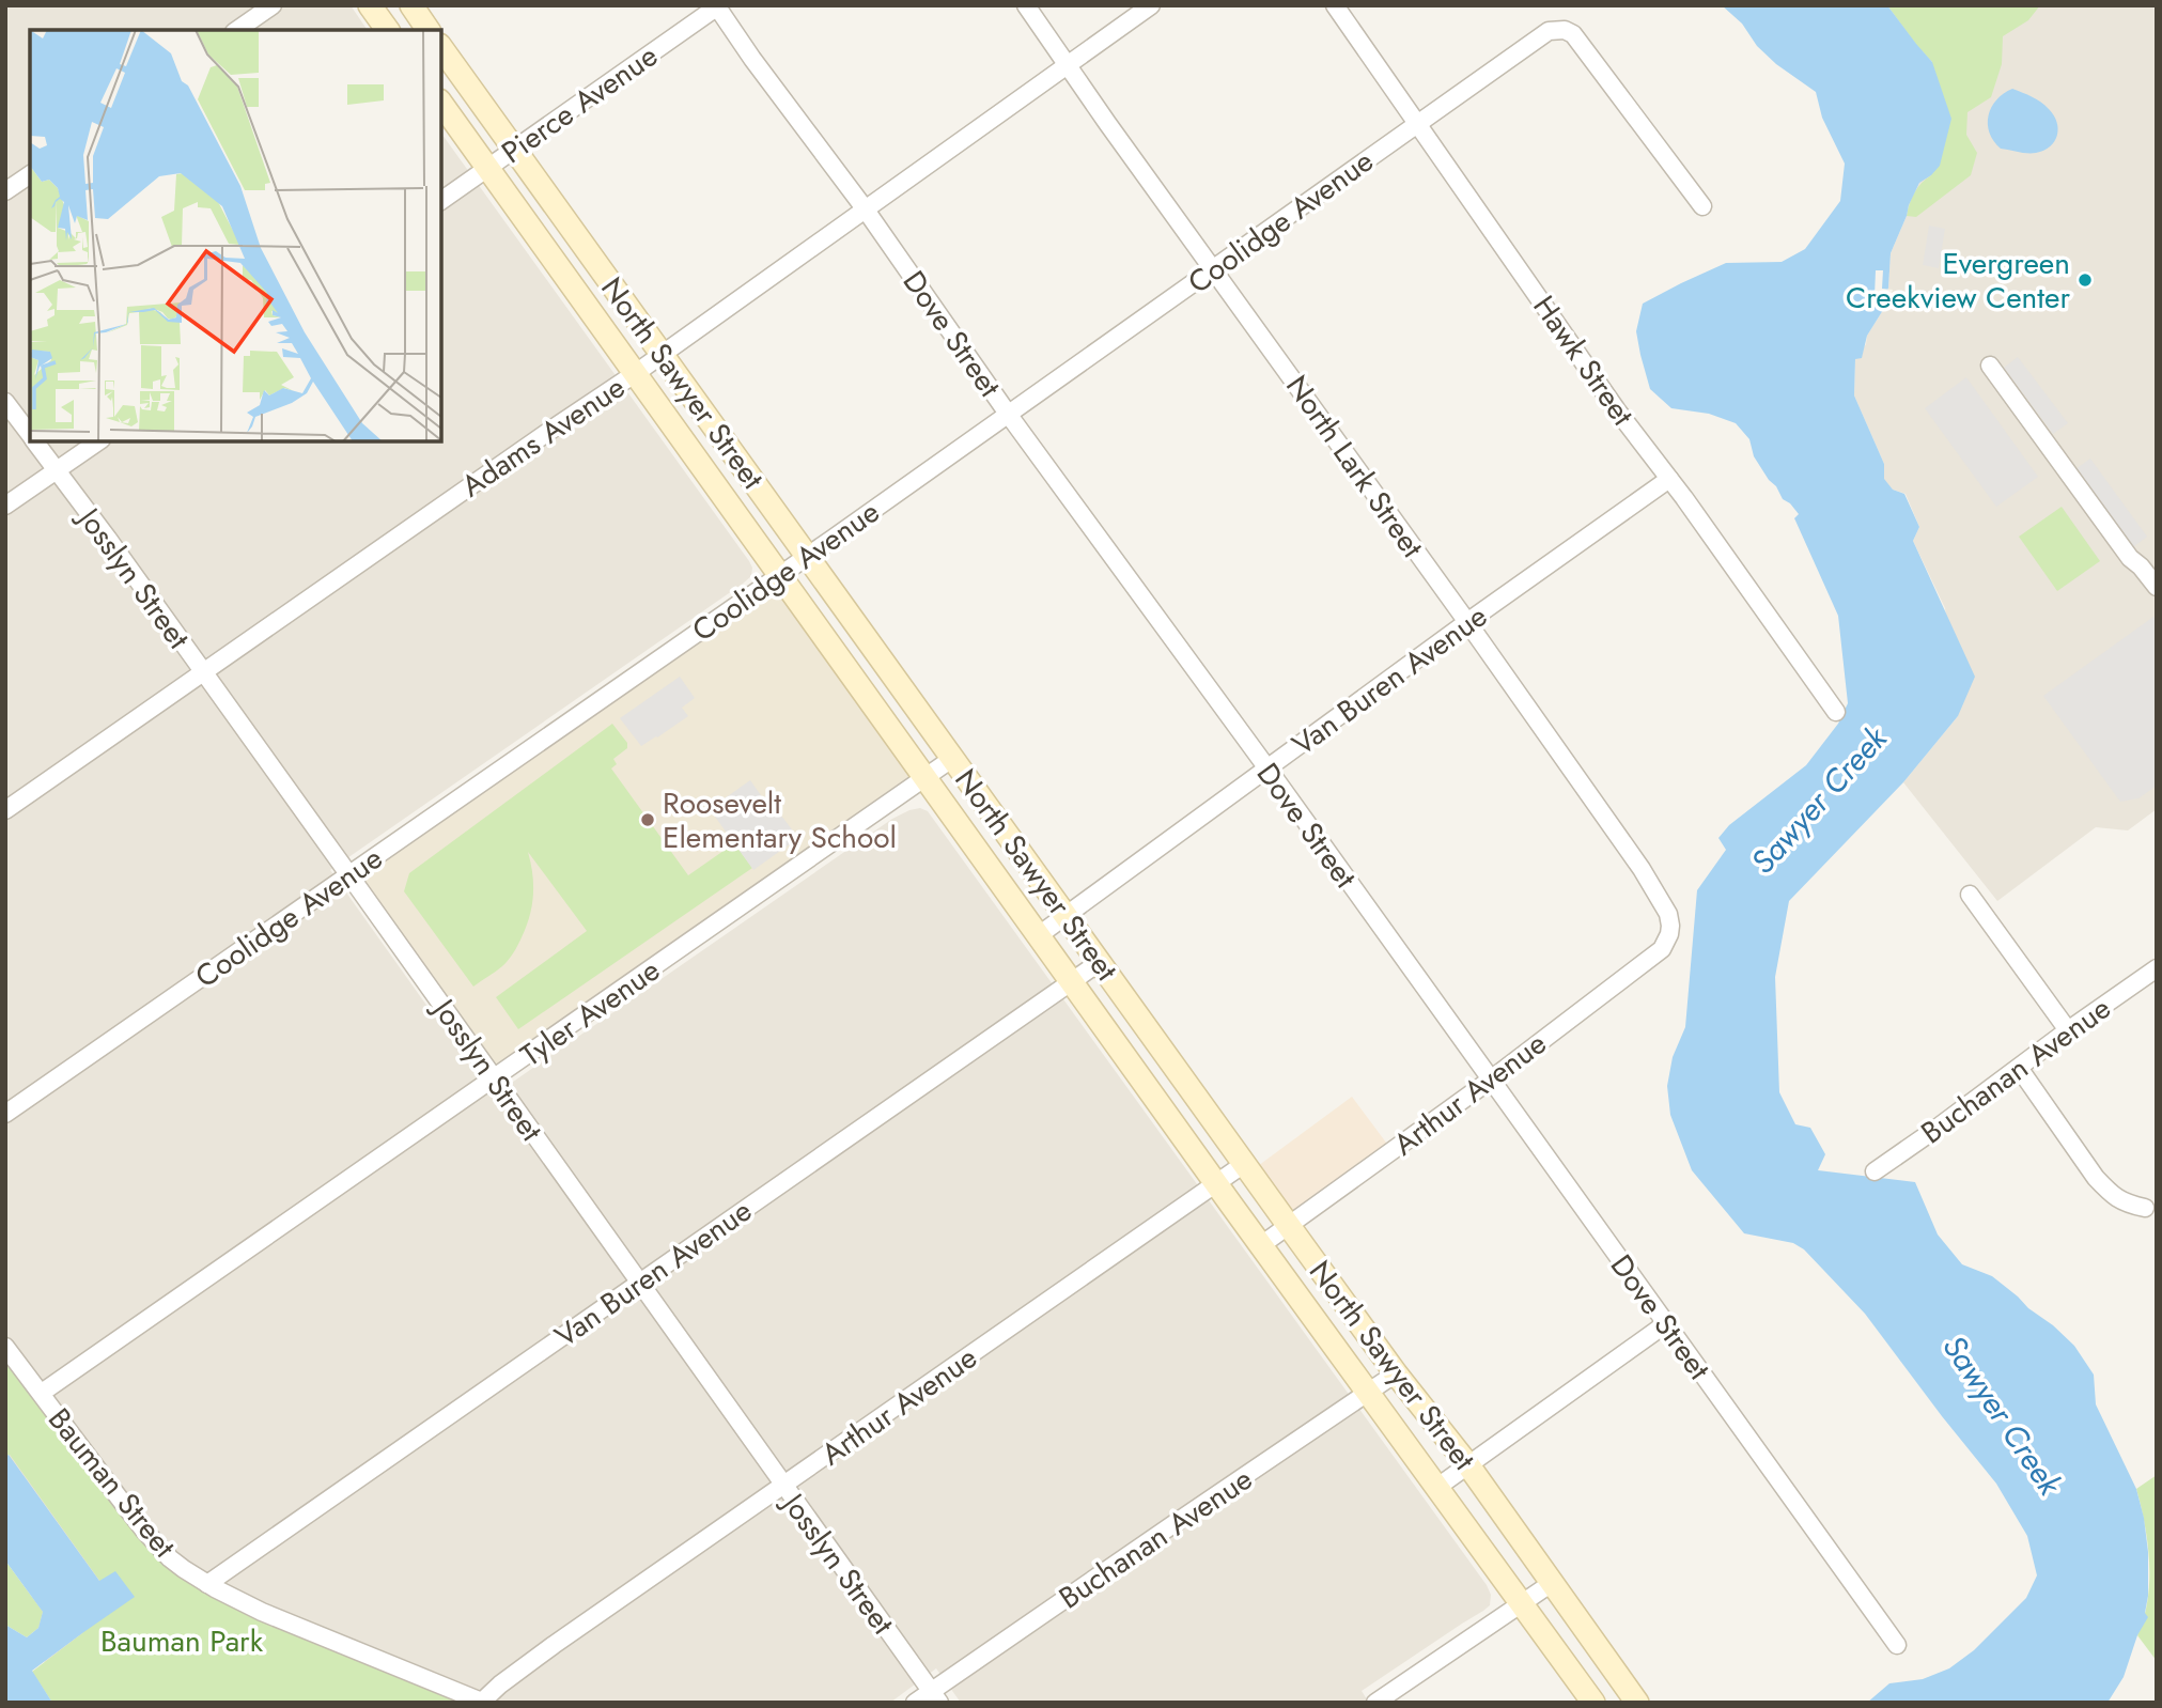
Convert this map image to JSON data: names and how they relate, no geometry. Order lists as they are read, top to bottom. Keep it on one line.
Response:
{"streets":{"street":["Pierce Avenue","Coolidge Avenue","Dove Street","Hawk Street","North Sawyer Street","Adams Avenue","North Lark Street","Josslyn Street","Van Buren Avenue","Tyler Avenue","Buchanan Avenue","Arthur Avenue","Bauman Street"]},"crossings":[["Pierce Avenue","Dove Street"],["Pierce Avenue","North Sawyer Street"],["Coolidge Avenue","Dove Street"],["Coolidge Avenue","Hawk Street"],["Coolidge Avenue","North Sawyer Street"],["Coolidge Avenue","North Lark Street"],["Coolidge Avenue","Josslyn Street"],["Dove Street","Adams Avenue"],["Dove Street","Van Buren Avenue"],["Dove Street","Arthur Avenue"],["Hawk Street","Van Buren Avenue"],["North Sawyer Street","Adams Avenue"],["North Sawyer Street","Van Buren Avenue"],["North Sawyer Street","Tyler Avenue"],["North Sawyer Street","Buchanan Avenue"],["North Sawyer Street","Arthur Avenue"],["Adams Avenue","North Lark Street"],["Adams Avenue","Josslyn Street"],["North Lark Street","Van Buren Avenue"],["North Lark Street","Arthur Avenue"],["Josslyn Street","Van Buren Avenue"],["Josslyn Street","Tyler Avenue"],["Josslyn Street","Buchanan Avenue"],["Josslyn Street","Arthur Avenue"],["Van Buren Avenue","Bauman Street"],["Tyler Avenue","Bauman Street"],["Arthur Avenue","Bauman Street"]],"water":["Sawyer Creek"],"parks":["Bauman Park"],"places":["Evergreen Creekview Center","Roosevelt Elementary School"]}
